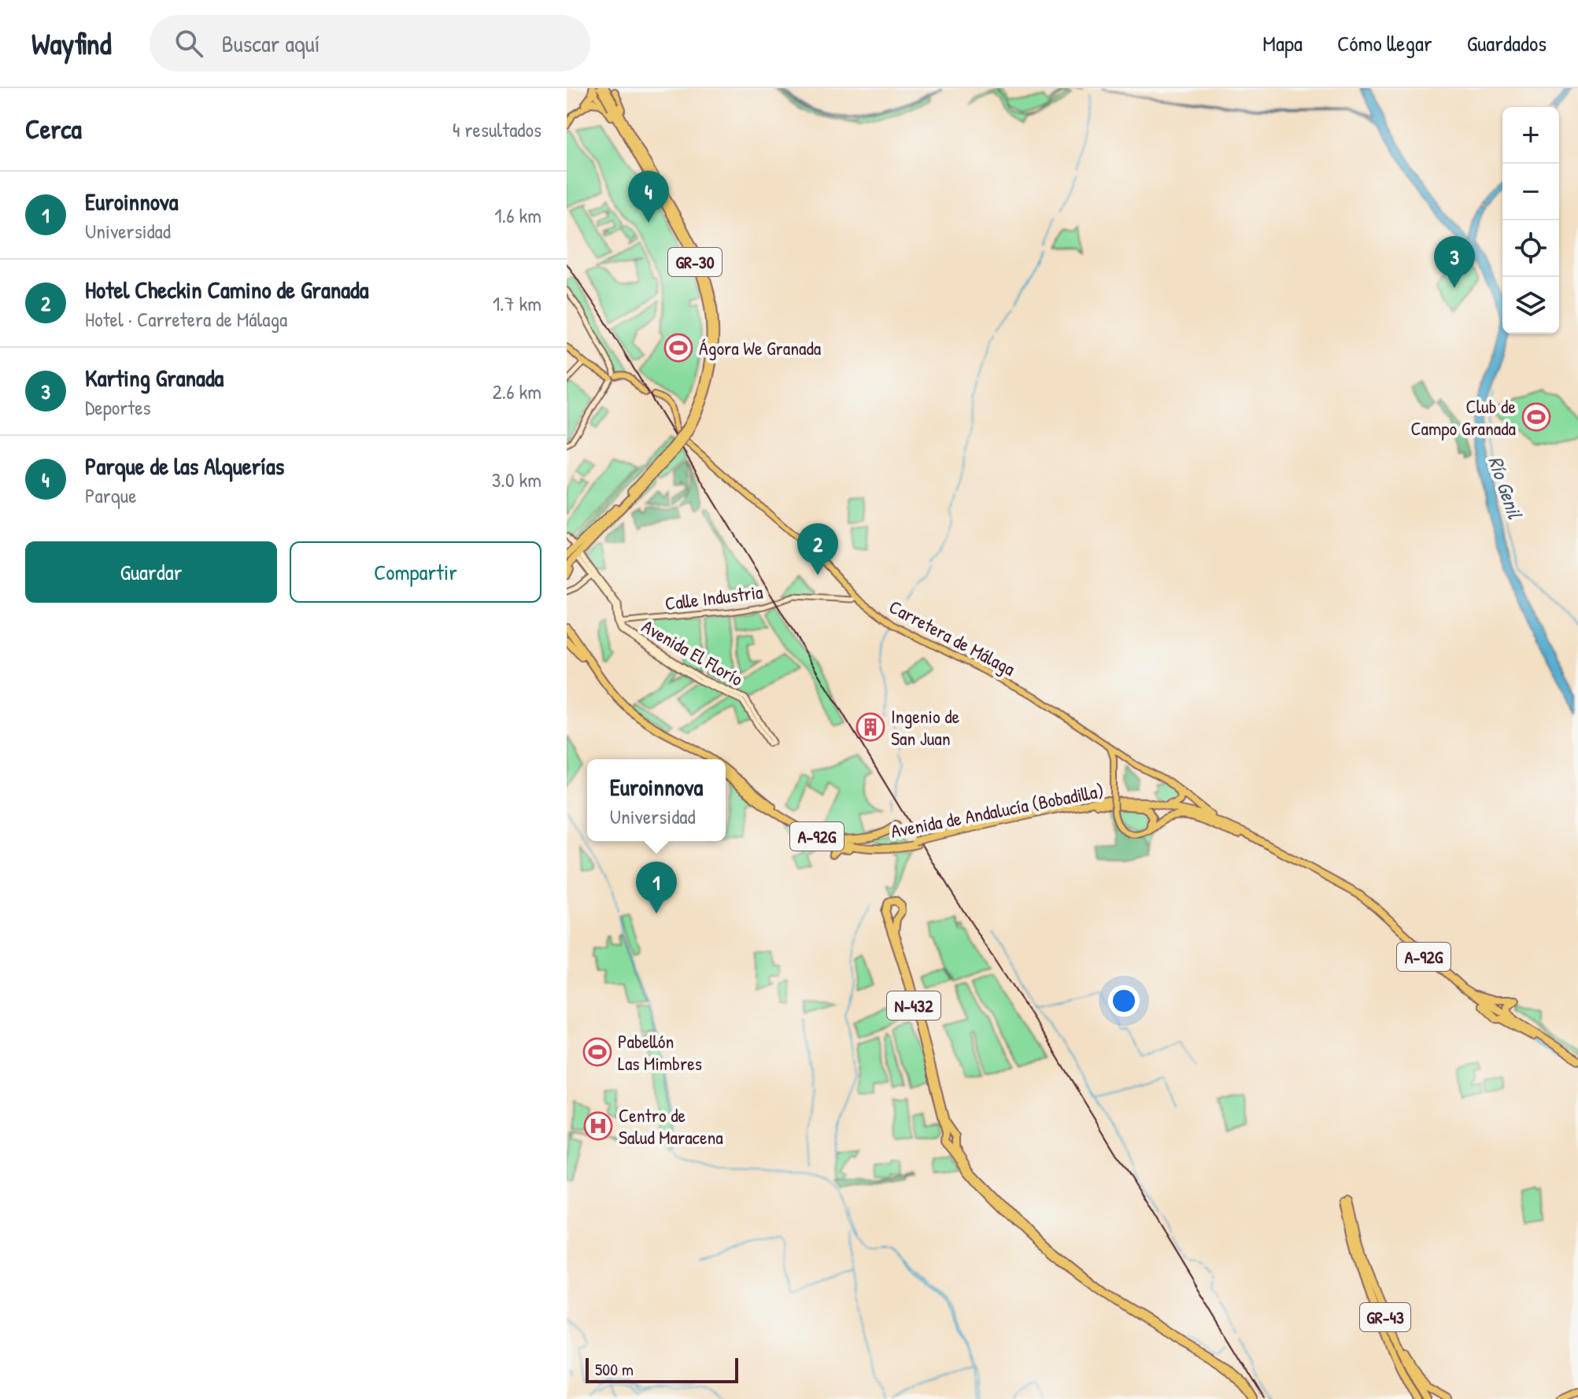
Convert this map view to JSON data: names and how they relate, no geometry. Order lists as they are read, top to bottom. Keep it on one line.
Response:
{"streets":{"highway":["GR-30","Avenida de Andalucía (Bobadilla)","A-92G","N-432","GR-43"],"main road":["Calle Industria","Carretera de Málaga","Avenida El Florío"]},"crossings":[["Calle Industria","Carretera de Málaga"],["Calle Industria","Avenida El Florío"],["Avenida de Andalucía (Bobadilla)","A-92G"]],"water":["Río Genil"],"places":{"sports":["Ágora We Granada","Club de Campo Granada","Pabellón Las Mimbres"],"building":["Ingenio de San Juan"],"hospital":["Centro de Salud Maracena"]},"scale_bar":"500 m","page":{"header":"Wayfind","search":"Buscar aquí","nav":["Mapa","Cómo llegar","Guardados"],"heading":["Cerca","4 resultados"],"map_buttons":["+","−"],"list":[{"mark":"1","name":"Euroinnova","note":"Universidad","value":"1.6 km"},{"mark":"2","name":"Hotel Checkin Camino de Granada","note":"Hotel · Carretera de Málaga","value":"1.7 km"},{"mark":"3","name":"Karting Granada","note":"Deportes","value":"2.6 km"},{"mark":"4","name":"Parque de las Alquerías","note":"Parque","value":"3.0 km"}],"pins":["4","3","2","1"],"buttons":["Guardar","Compartir"],"popup":["Euroinnova","Universidad"],"scale":"500 m"}}
